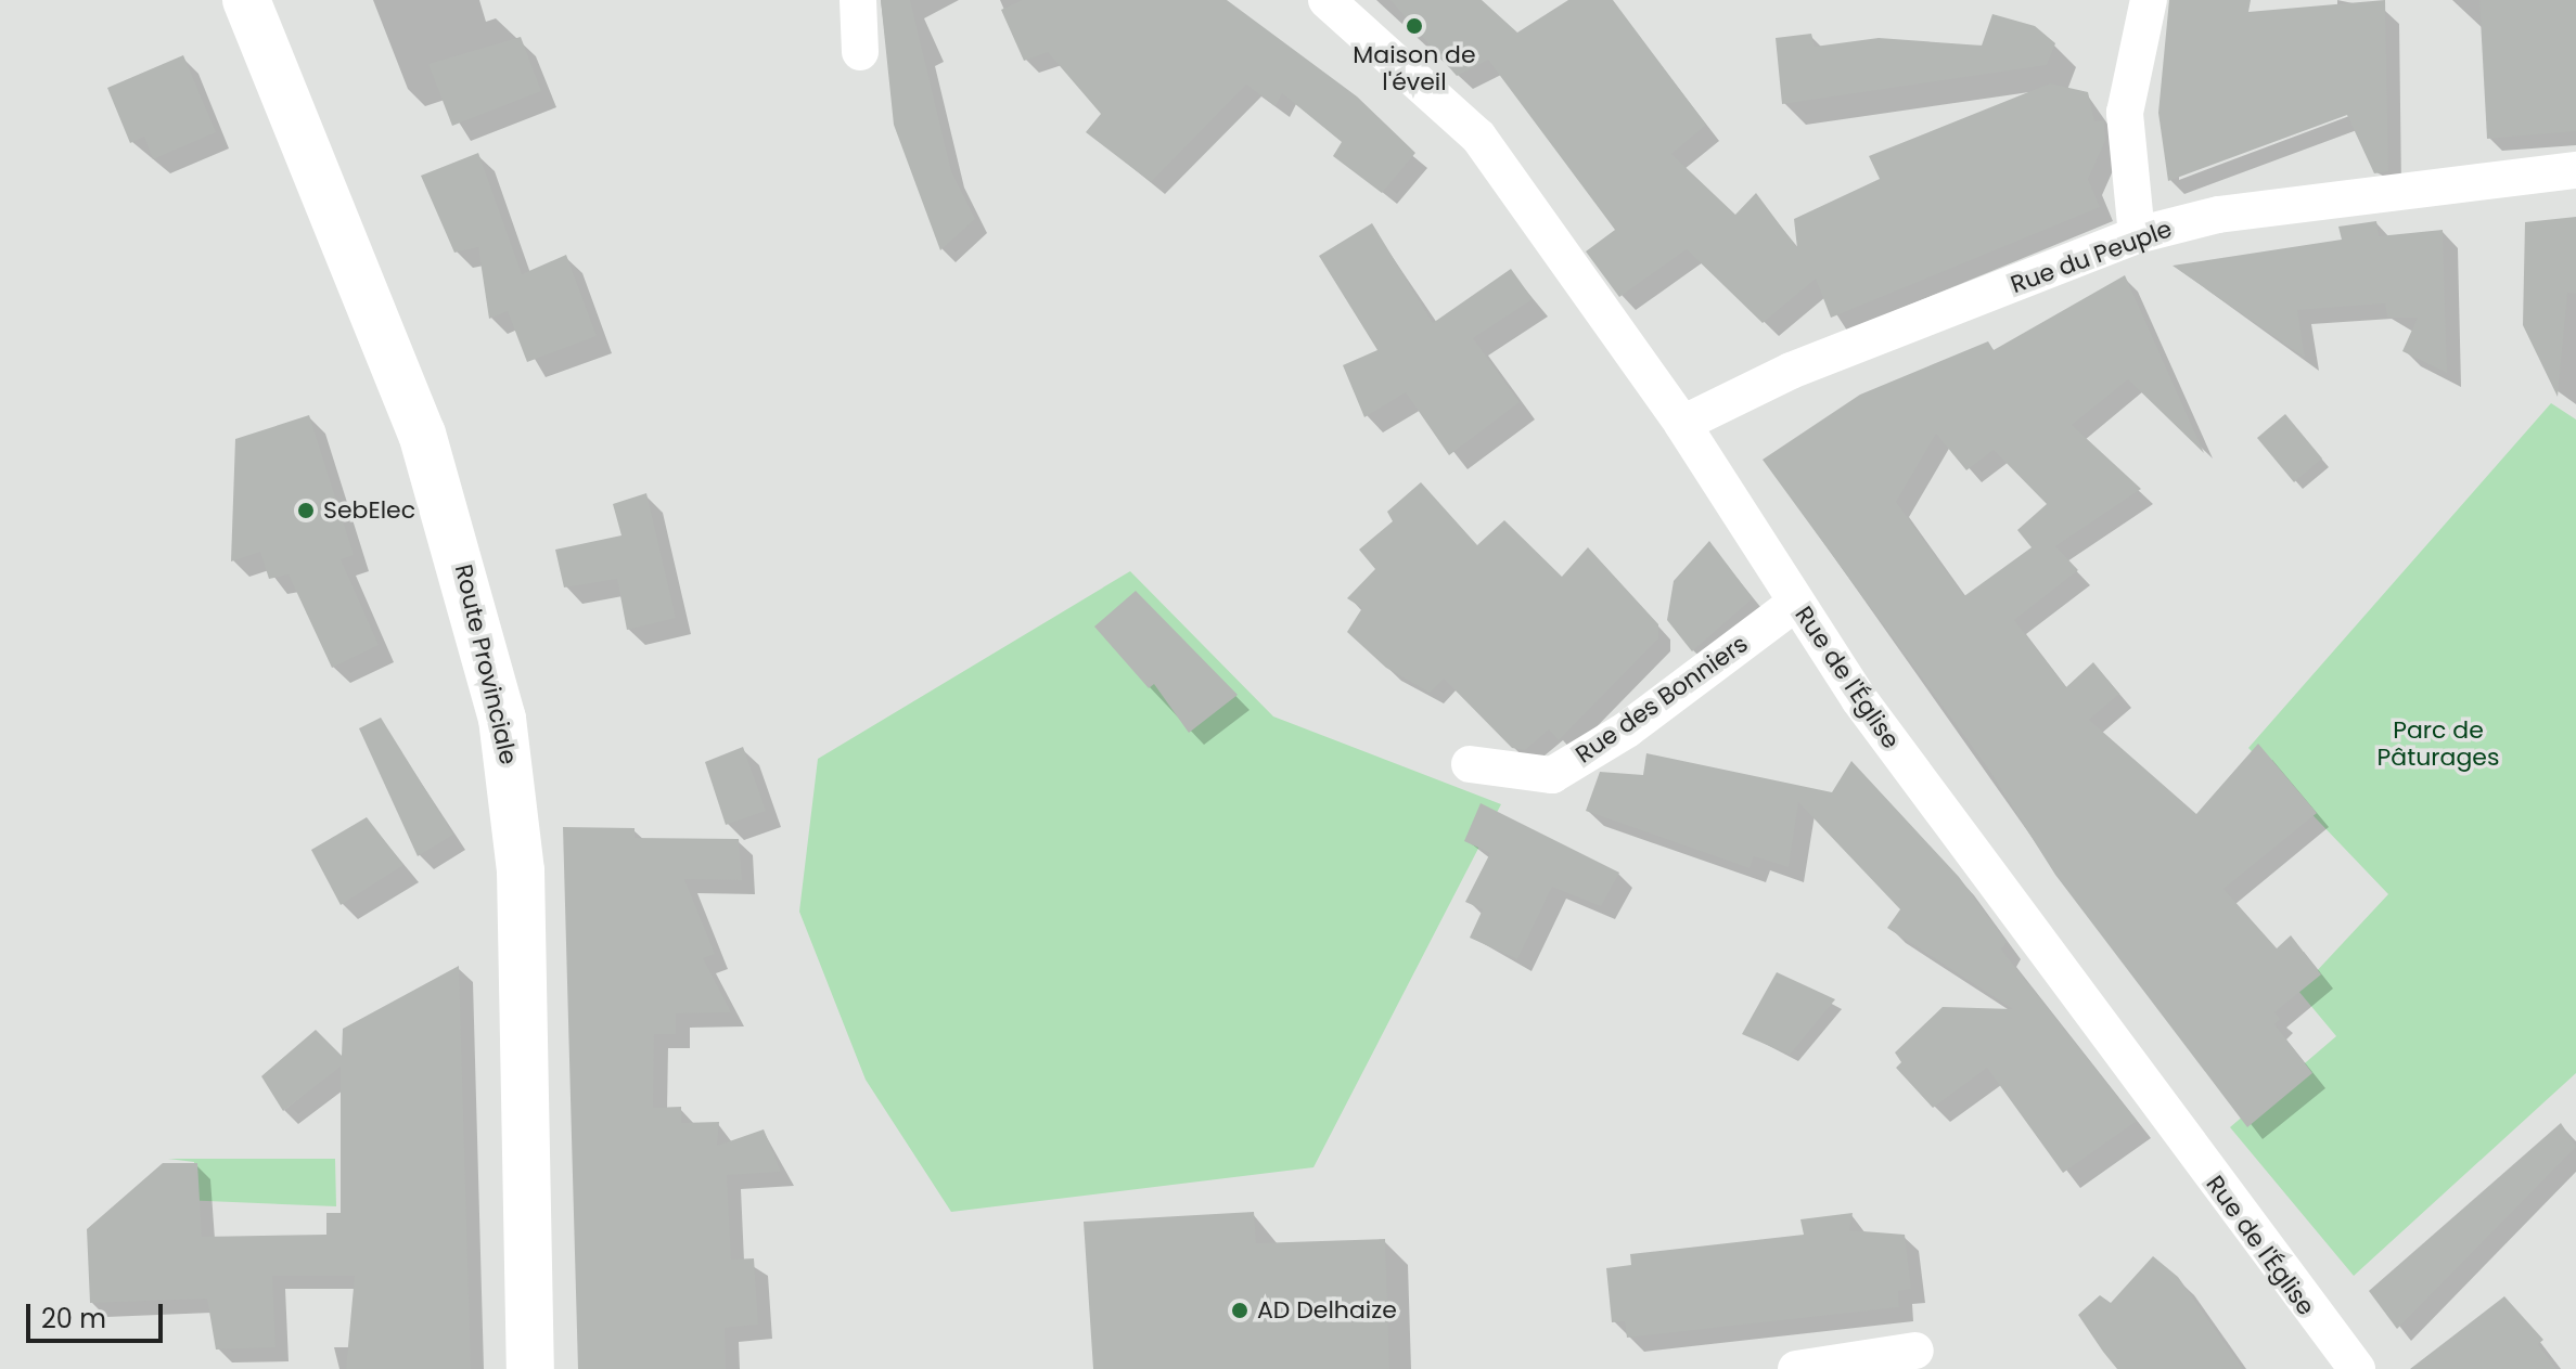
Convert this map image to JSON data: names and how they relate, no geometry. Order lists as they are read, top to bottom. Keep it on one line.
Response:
{"streets":{"street":["Rue du Peuple","Route Provinciale","Rue de l'Église","Rue des Bonniers"]},"crossings":[["Rue du Peuple","Rue de l'Église"],["Rue de l'Église","Rue des Bonniers"]],"parks":["Parc de Pâturages"],"places":["Maison de l'éveil","SebElec","AD Delhaize"],"scale_bar":"20 m"}
